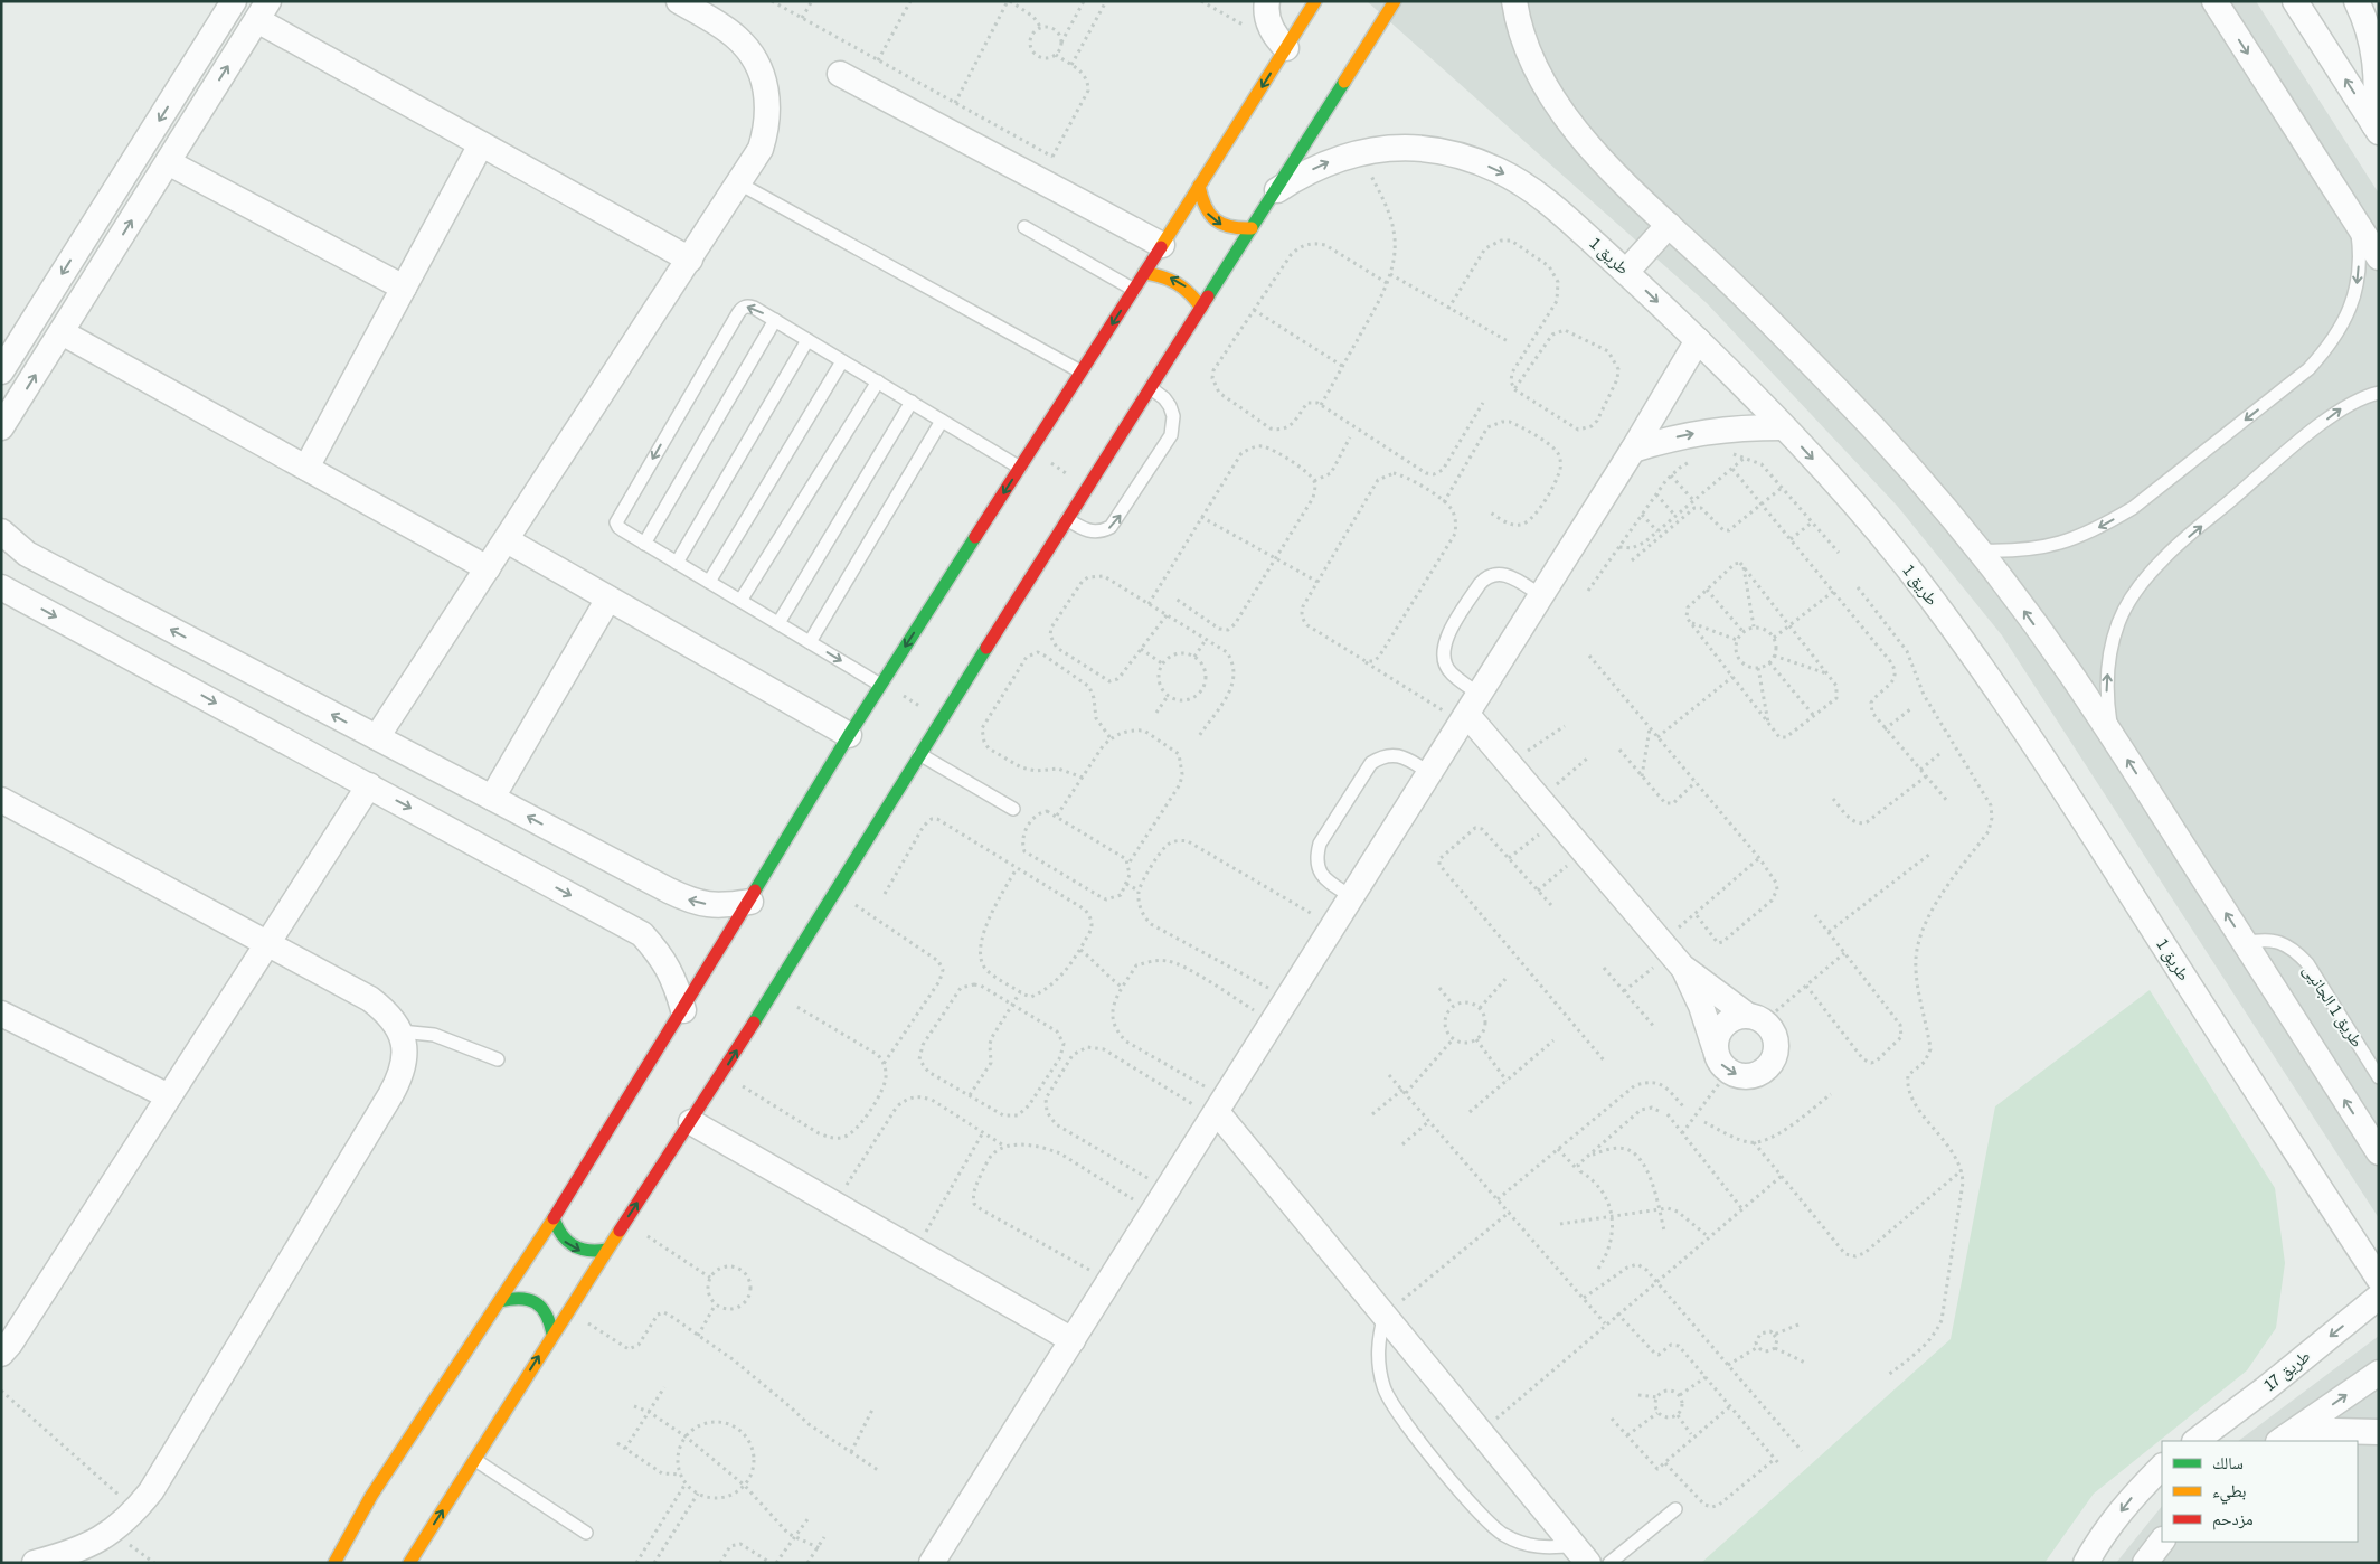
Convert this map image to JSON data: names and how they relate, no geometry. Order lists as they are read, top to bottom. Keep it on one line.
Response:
{"streets":{"street":["طريق 1","طريق 17"],"lane":["طريق 1 الجانيى"]},"legend":["سالك","بطيء","مزدحم"]}
